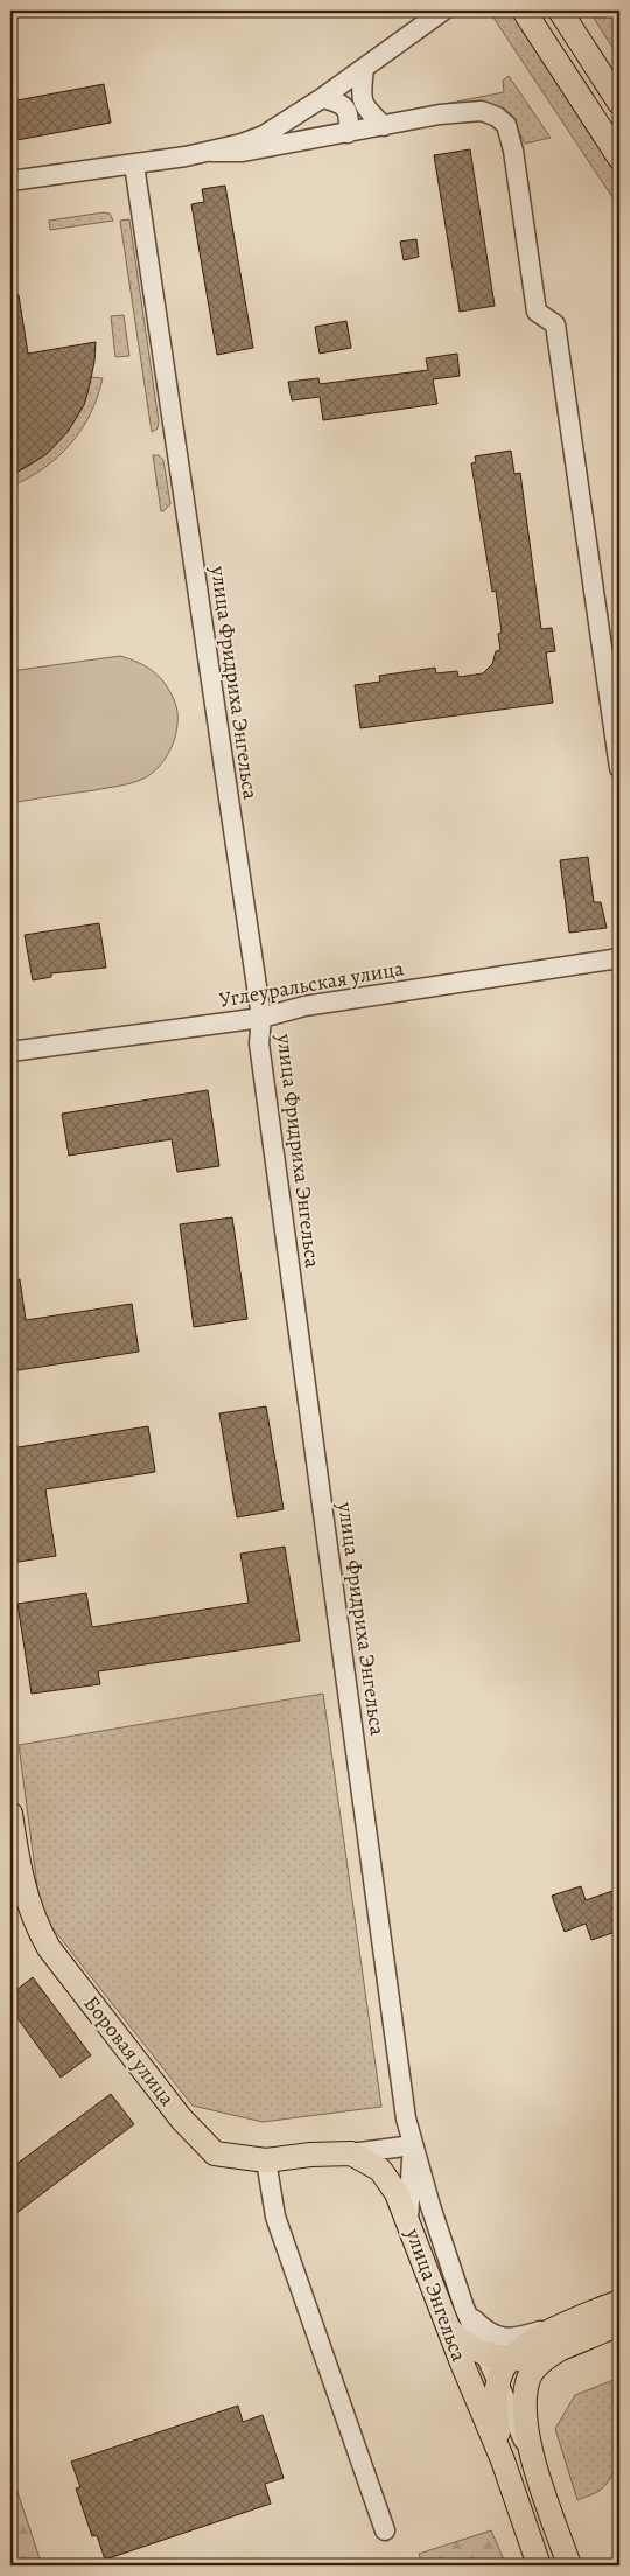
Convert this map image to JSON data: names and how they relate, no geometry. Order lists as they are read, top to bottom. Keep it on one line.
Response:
{"streets":{"main road":["Боровая улица","улица Энгельса"],"street":["улица Фридриха Энгельса","Углеуральская улица"]},"crossings":[["улица Фридриха Энгельса","Углеуральская улица"],["улица Фридриха Энгельса","Боровая улица"],["улица Фридриха Энгельса","улица Энгельса"],["Боровая улица","улица Энгельса"]]}
